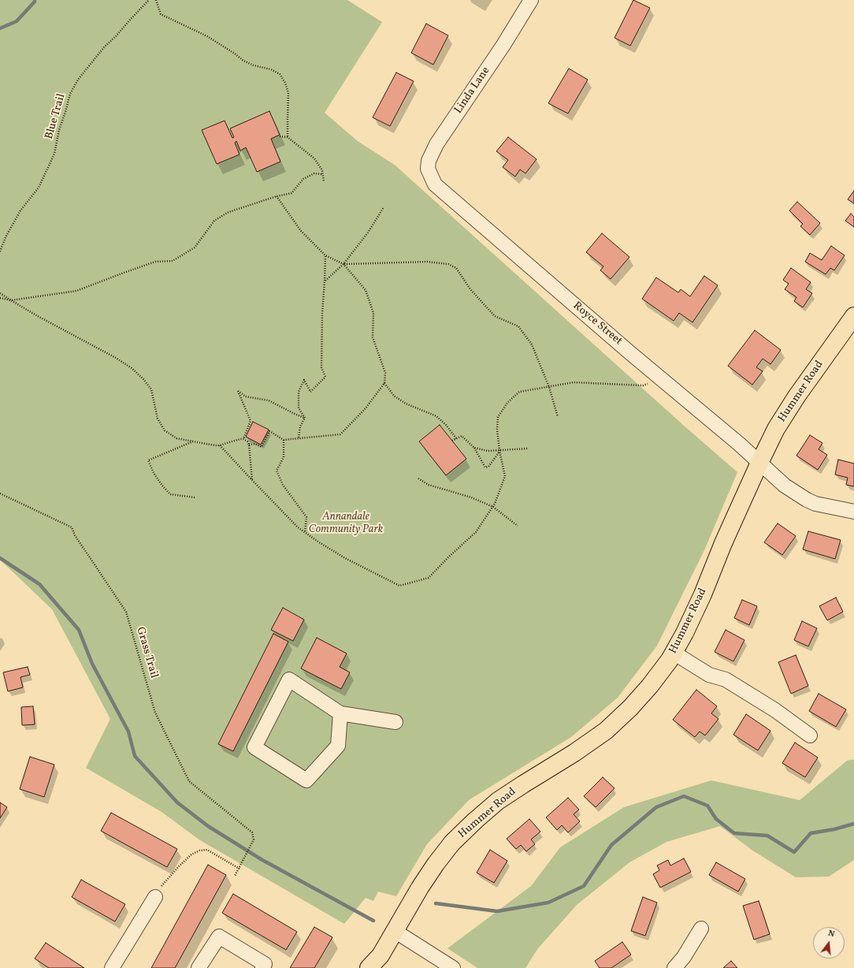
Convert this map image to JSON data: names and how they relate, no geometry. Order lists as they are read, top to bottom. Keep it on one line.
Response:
{"streets":{"main road":["Hummer Road"],"street":["Linda Lane","Royce Street"],"path":["Blue Trail","Grass Trail"]},"crossings":[["Linda Lane","Royce Street"],["Royce Street","Hummer Road"]],"parks":["Annandale Community Park"],"north":"top"}
